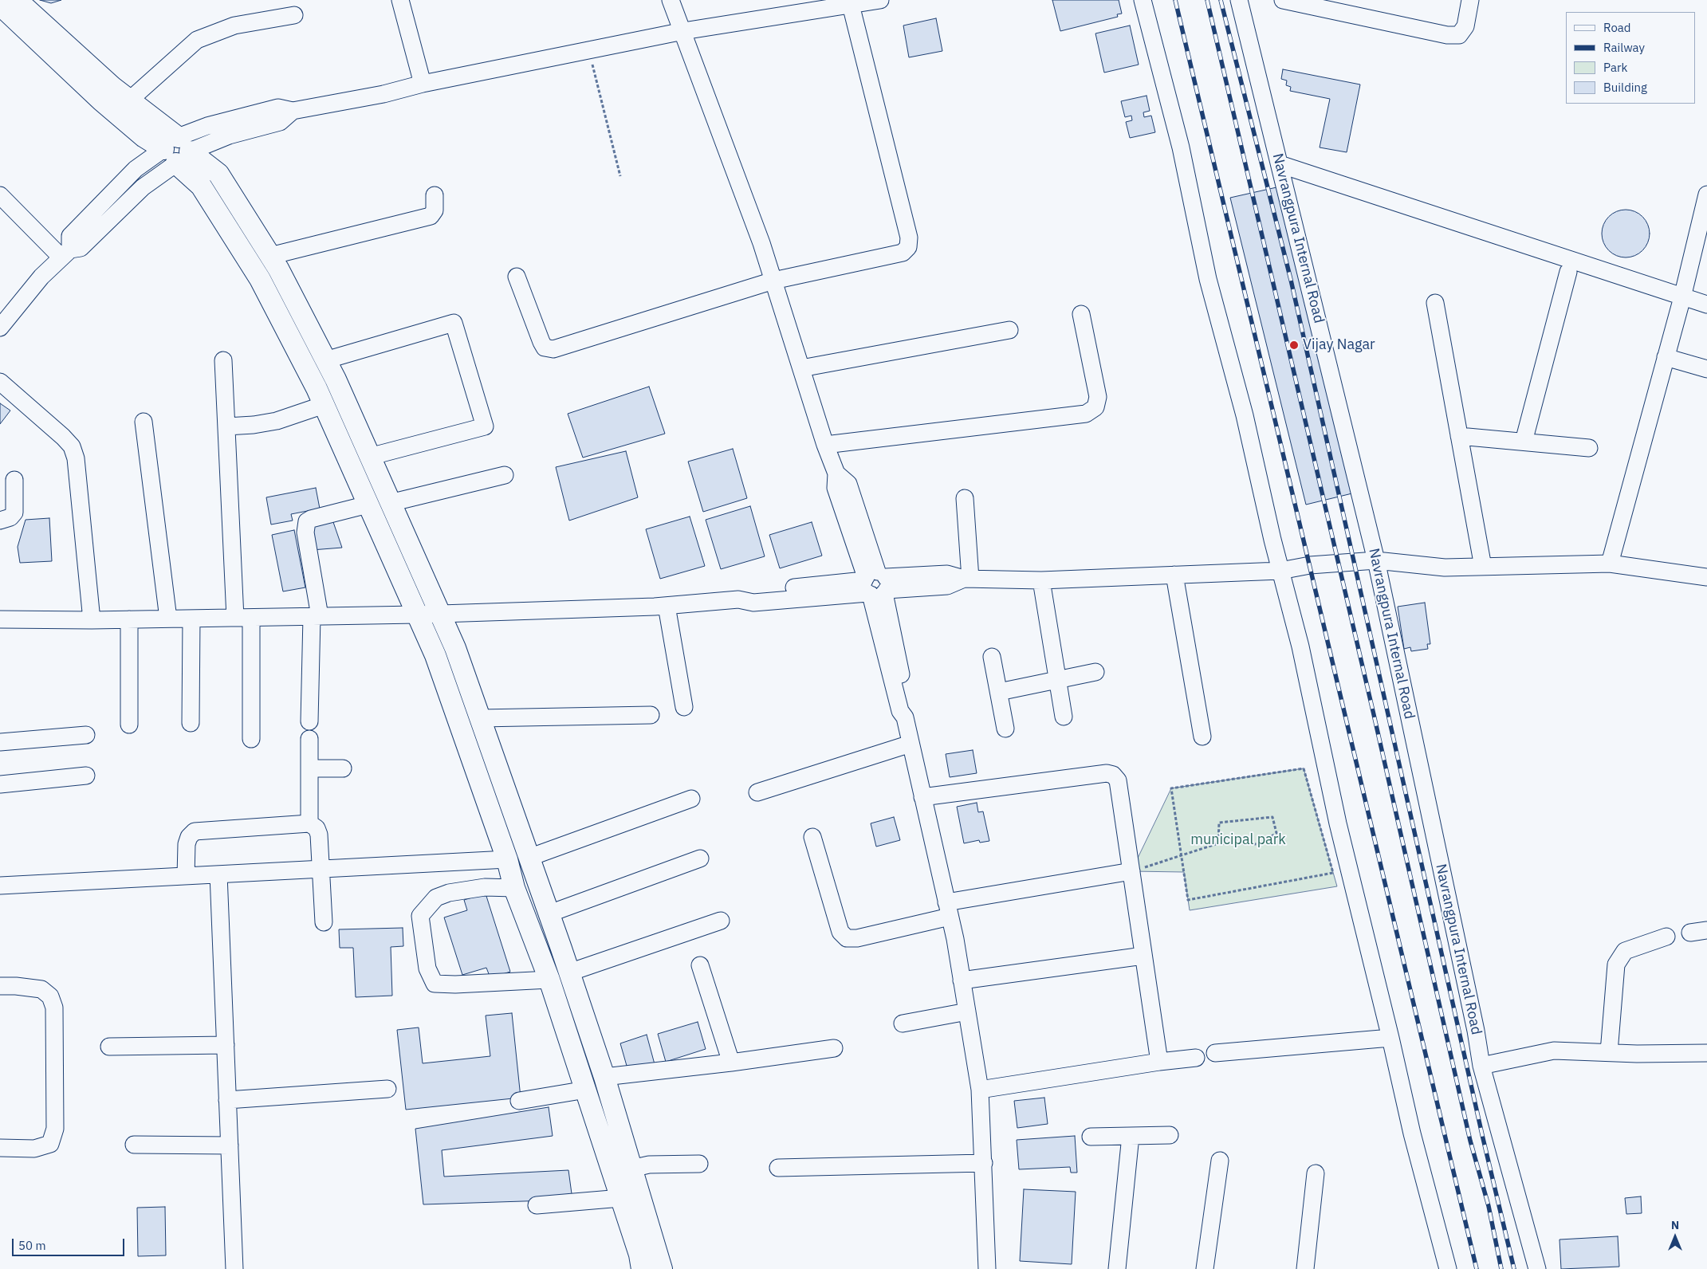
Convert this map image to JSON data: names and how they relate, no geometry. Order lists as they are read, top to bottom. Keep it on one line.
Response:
{"streets":{"street":["Navrangpura Internal Road"]},"parks":["municipal park"],"places":["Vijay Nagar"],"legend":["Road","Railway","Park","Building"],"scale_bar":"50 m","north":"top"}
